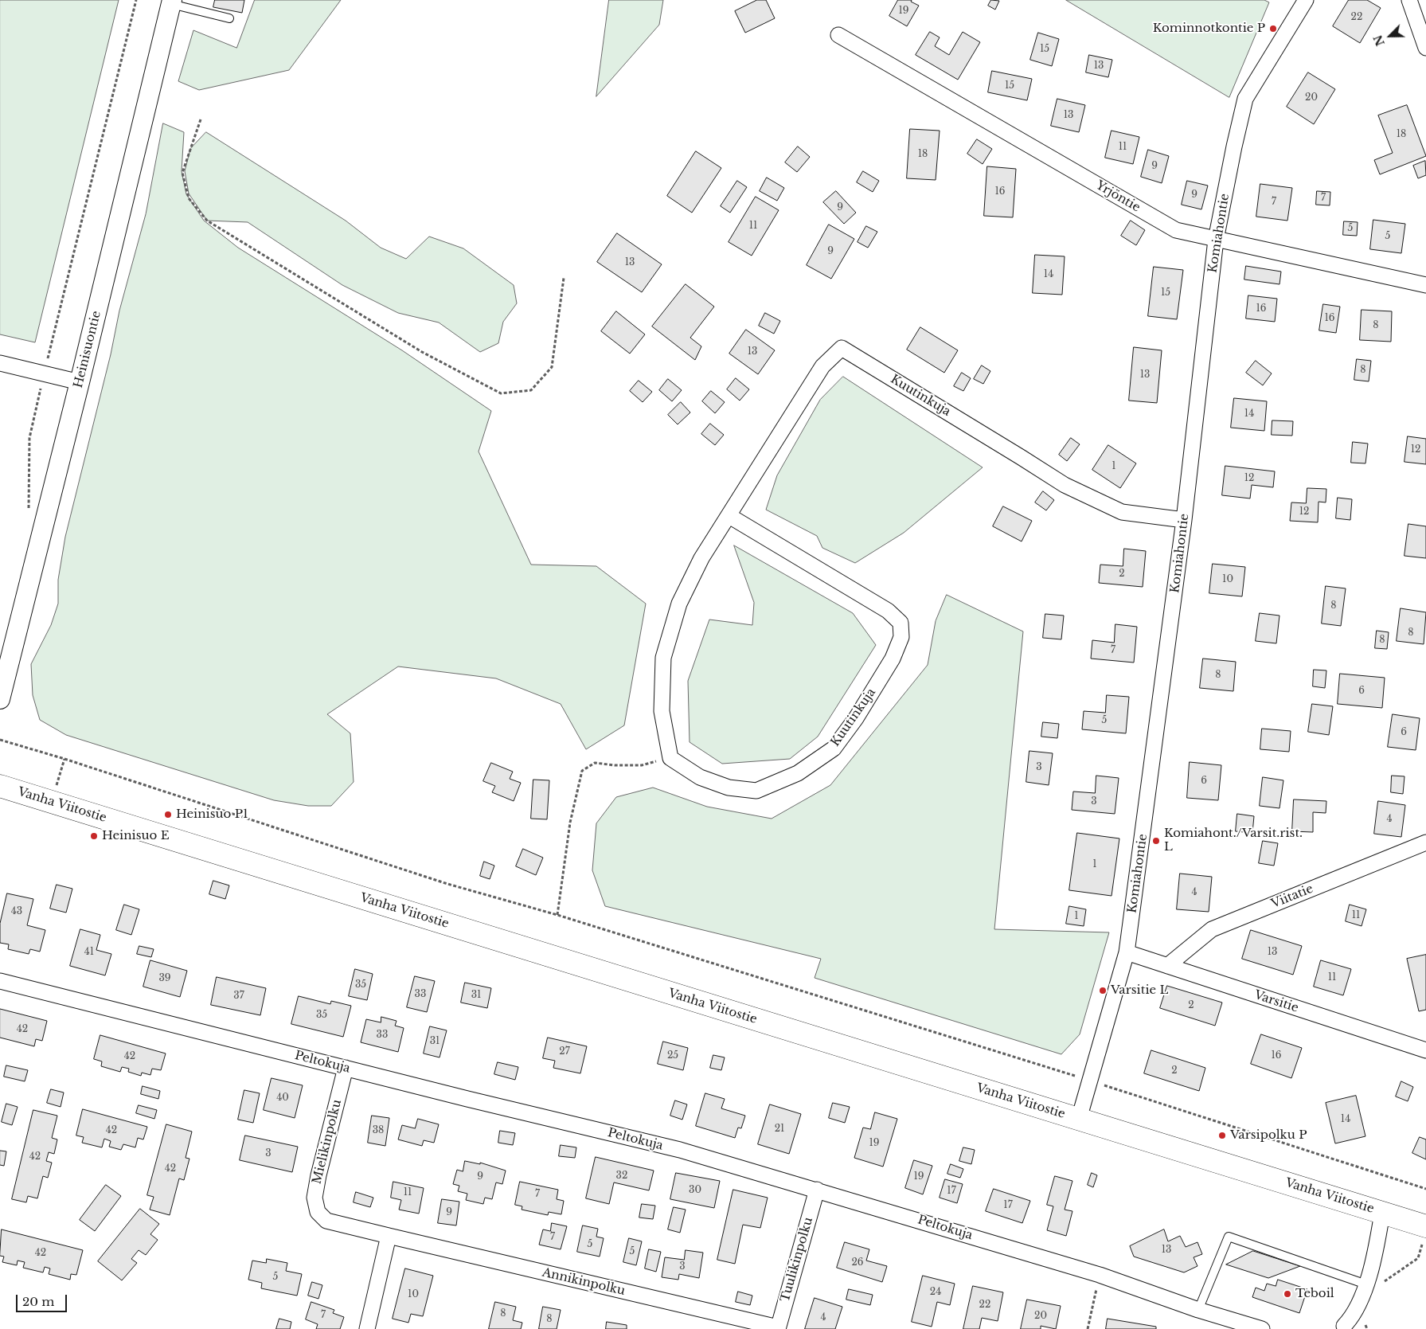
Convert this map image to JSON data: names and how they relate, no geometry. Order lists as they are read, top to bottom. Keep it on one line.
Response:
{"streets":{"main road":["Vanha Viitostie"],"street":["Yrjöntie","Komiahontie","Heinisuontie","Kuutinkuja","Viitatie","Varsitie","Peltokuja","Mielikinpolku","Tuulikinpolku","Annikinpolku"]},"crossings":[["Yrjöntie","Komiahontie"],["Komiahontie","Kuutinkuja"],["Komiahontie","Vanha Viitostie"],["Komiahontie","Varsitie"],["Viitatie","Varsitie"],["Peltokuja","Mielikinpolku"],["Peltokuja","Tuulikinpolku"],["Mielikinpolku","Annikinpolku"],["Tuulikinpolku","Annikinpolku"]],"places":["Kominnotkontie P","Heinisuo P1","Heinisuo E","Komiahont./Varsit.rist. L","Varsitie L","Varsipolku P","Teboil"],"house_numbers":["19","22","15","13","15","20","13","18","11","18","9","16","9","7","7","9","11","5","5","9","13","14","15","16","16","8","13","8","13","14","12","1","12","12","2","10","8","8","8","7","8","6","5","6","3","6","3","4","1","4","43","11","1","41","13","11","39","35","33","31","37","2","35","42","33","31","27","25","16","42","2","40","14","21","42","38","19","3","42","42","32","9","19","30","17","11","7","17","9","7","5","13","5","42","26","3","5","24","10","22","8","7","20","4","8"],"scale_bar":"20 m","north":"bottom left"}
